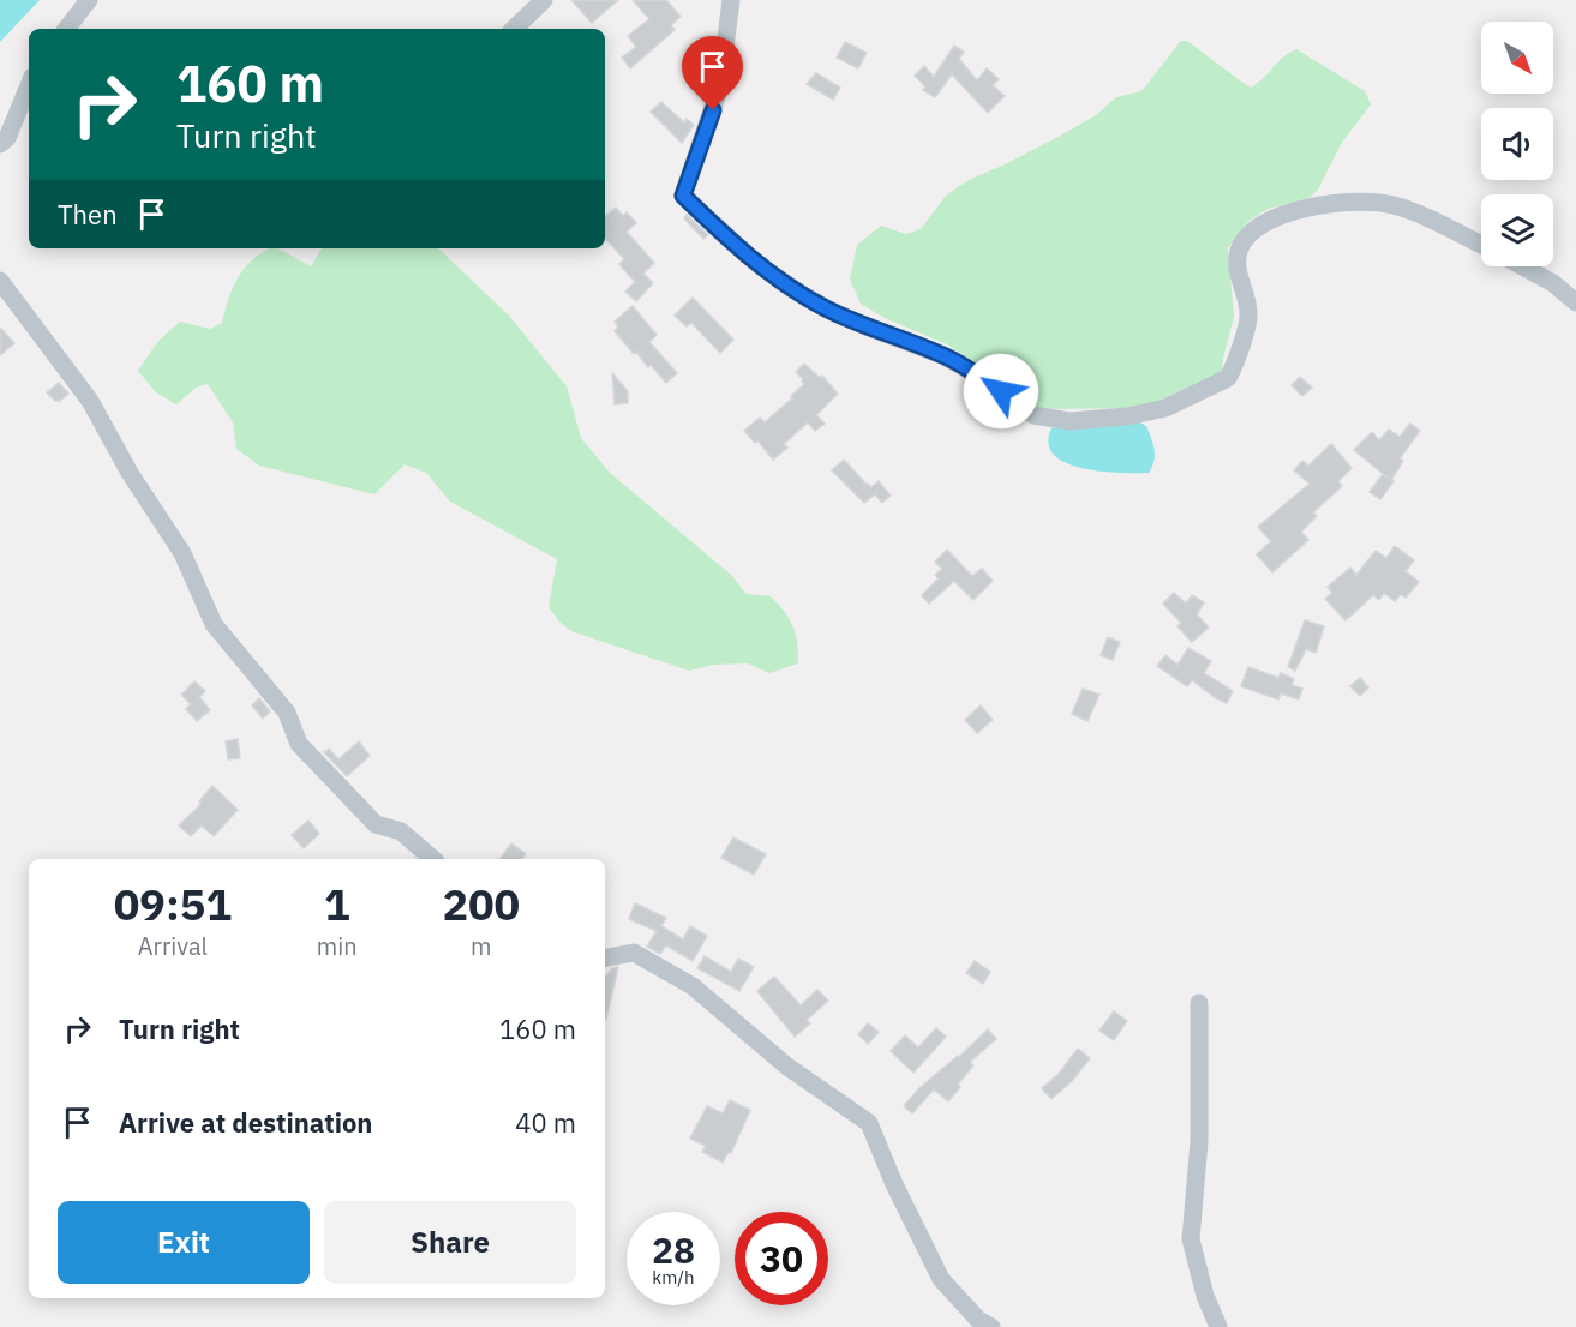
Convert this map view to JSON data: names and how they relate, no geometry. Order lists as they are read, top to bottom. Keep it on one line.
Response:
{"north":"bottom right","page":{"turn":["160 m","Turn right"],"then":"Then","eta":["09:51","Arrival","1","min","200","m"],"list":[{"name":"Turn right","value":"160 m"},{"name":"Arrive at destination","value":"40 m"}],"buttons":["Exit","Share"],"speed":"28 km/h","limit":"30"}}
